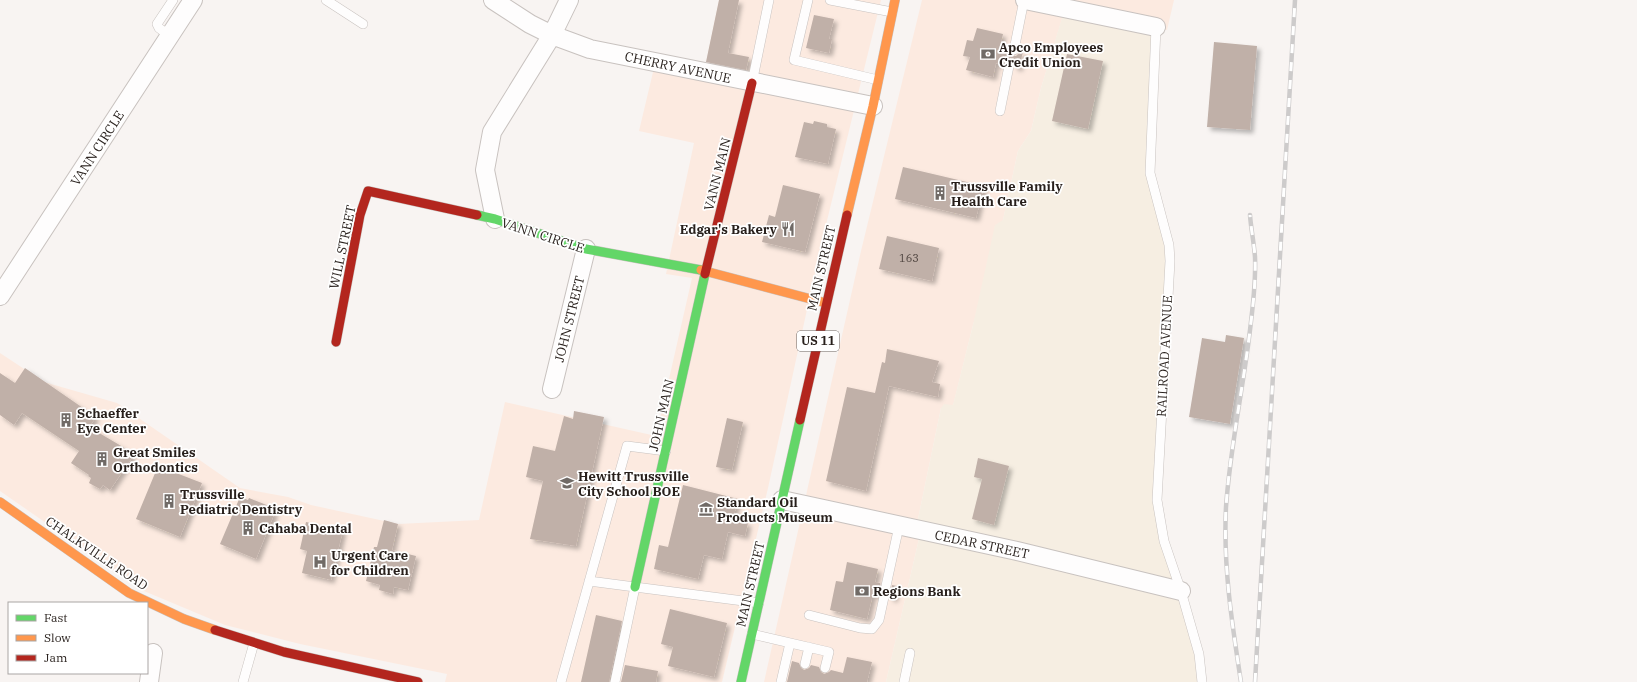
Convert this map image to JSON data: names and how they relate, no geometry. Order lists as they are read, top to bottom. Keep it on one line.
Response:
{"streets":{"main road":["VANN CIRCLE","VANN MAIN","WILL STREET","MAIN STREET","US 11","JOHN MAIN","CHALKVILLE ROAD"],"street":["CHERRY AVENUE","JOHN STREET","CEDAR STREET"],"lane":["RAILROAD AVENUE"]},"crossings":[["CHERRY AVENUE","VANN CIRCLE"],["CHERRY AVENUE","VANN MAIN"],["CHERRY AVENUE","MAIN STREET"],["VANN CIRCLE","VANN MAIN"],["VANN CIRCLE","WILL STREET"],["VANN CIRCLE","MAIN STREET"],["VANN CIRCLE","JOHN STREET"],["VANN CIRCLE","JOHN MAIN"],["VANN MAIN","JOHN MAIN"],["MAIN STREET","CEDAR STREET"],["RAILROAD AVENUE","CEDAR STREET"]],"places":{"bank":["Apco Employees Credit Union","Regions Bank"],"building":["Trussville Family Health Care","Schaeffer Eye Center","Great Smiles Orthodontics","Trussville Pediatric Dentistry","Cahaba Dental"],"restaurant":["Edgar's Bakery"],"school or university":["Hewitt Trussville City School BOE"],"museum":["Standard Oil Products Museum"],"hospital":["Urgent Care for Children"]},"house_numbers":["163"],"legend":["Fast","Slow","Jam"]}
